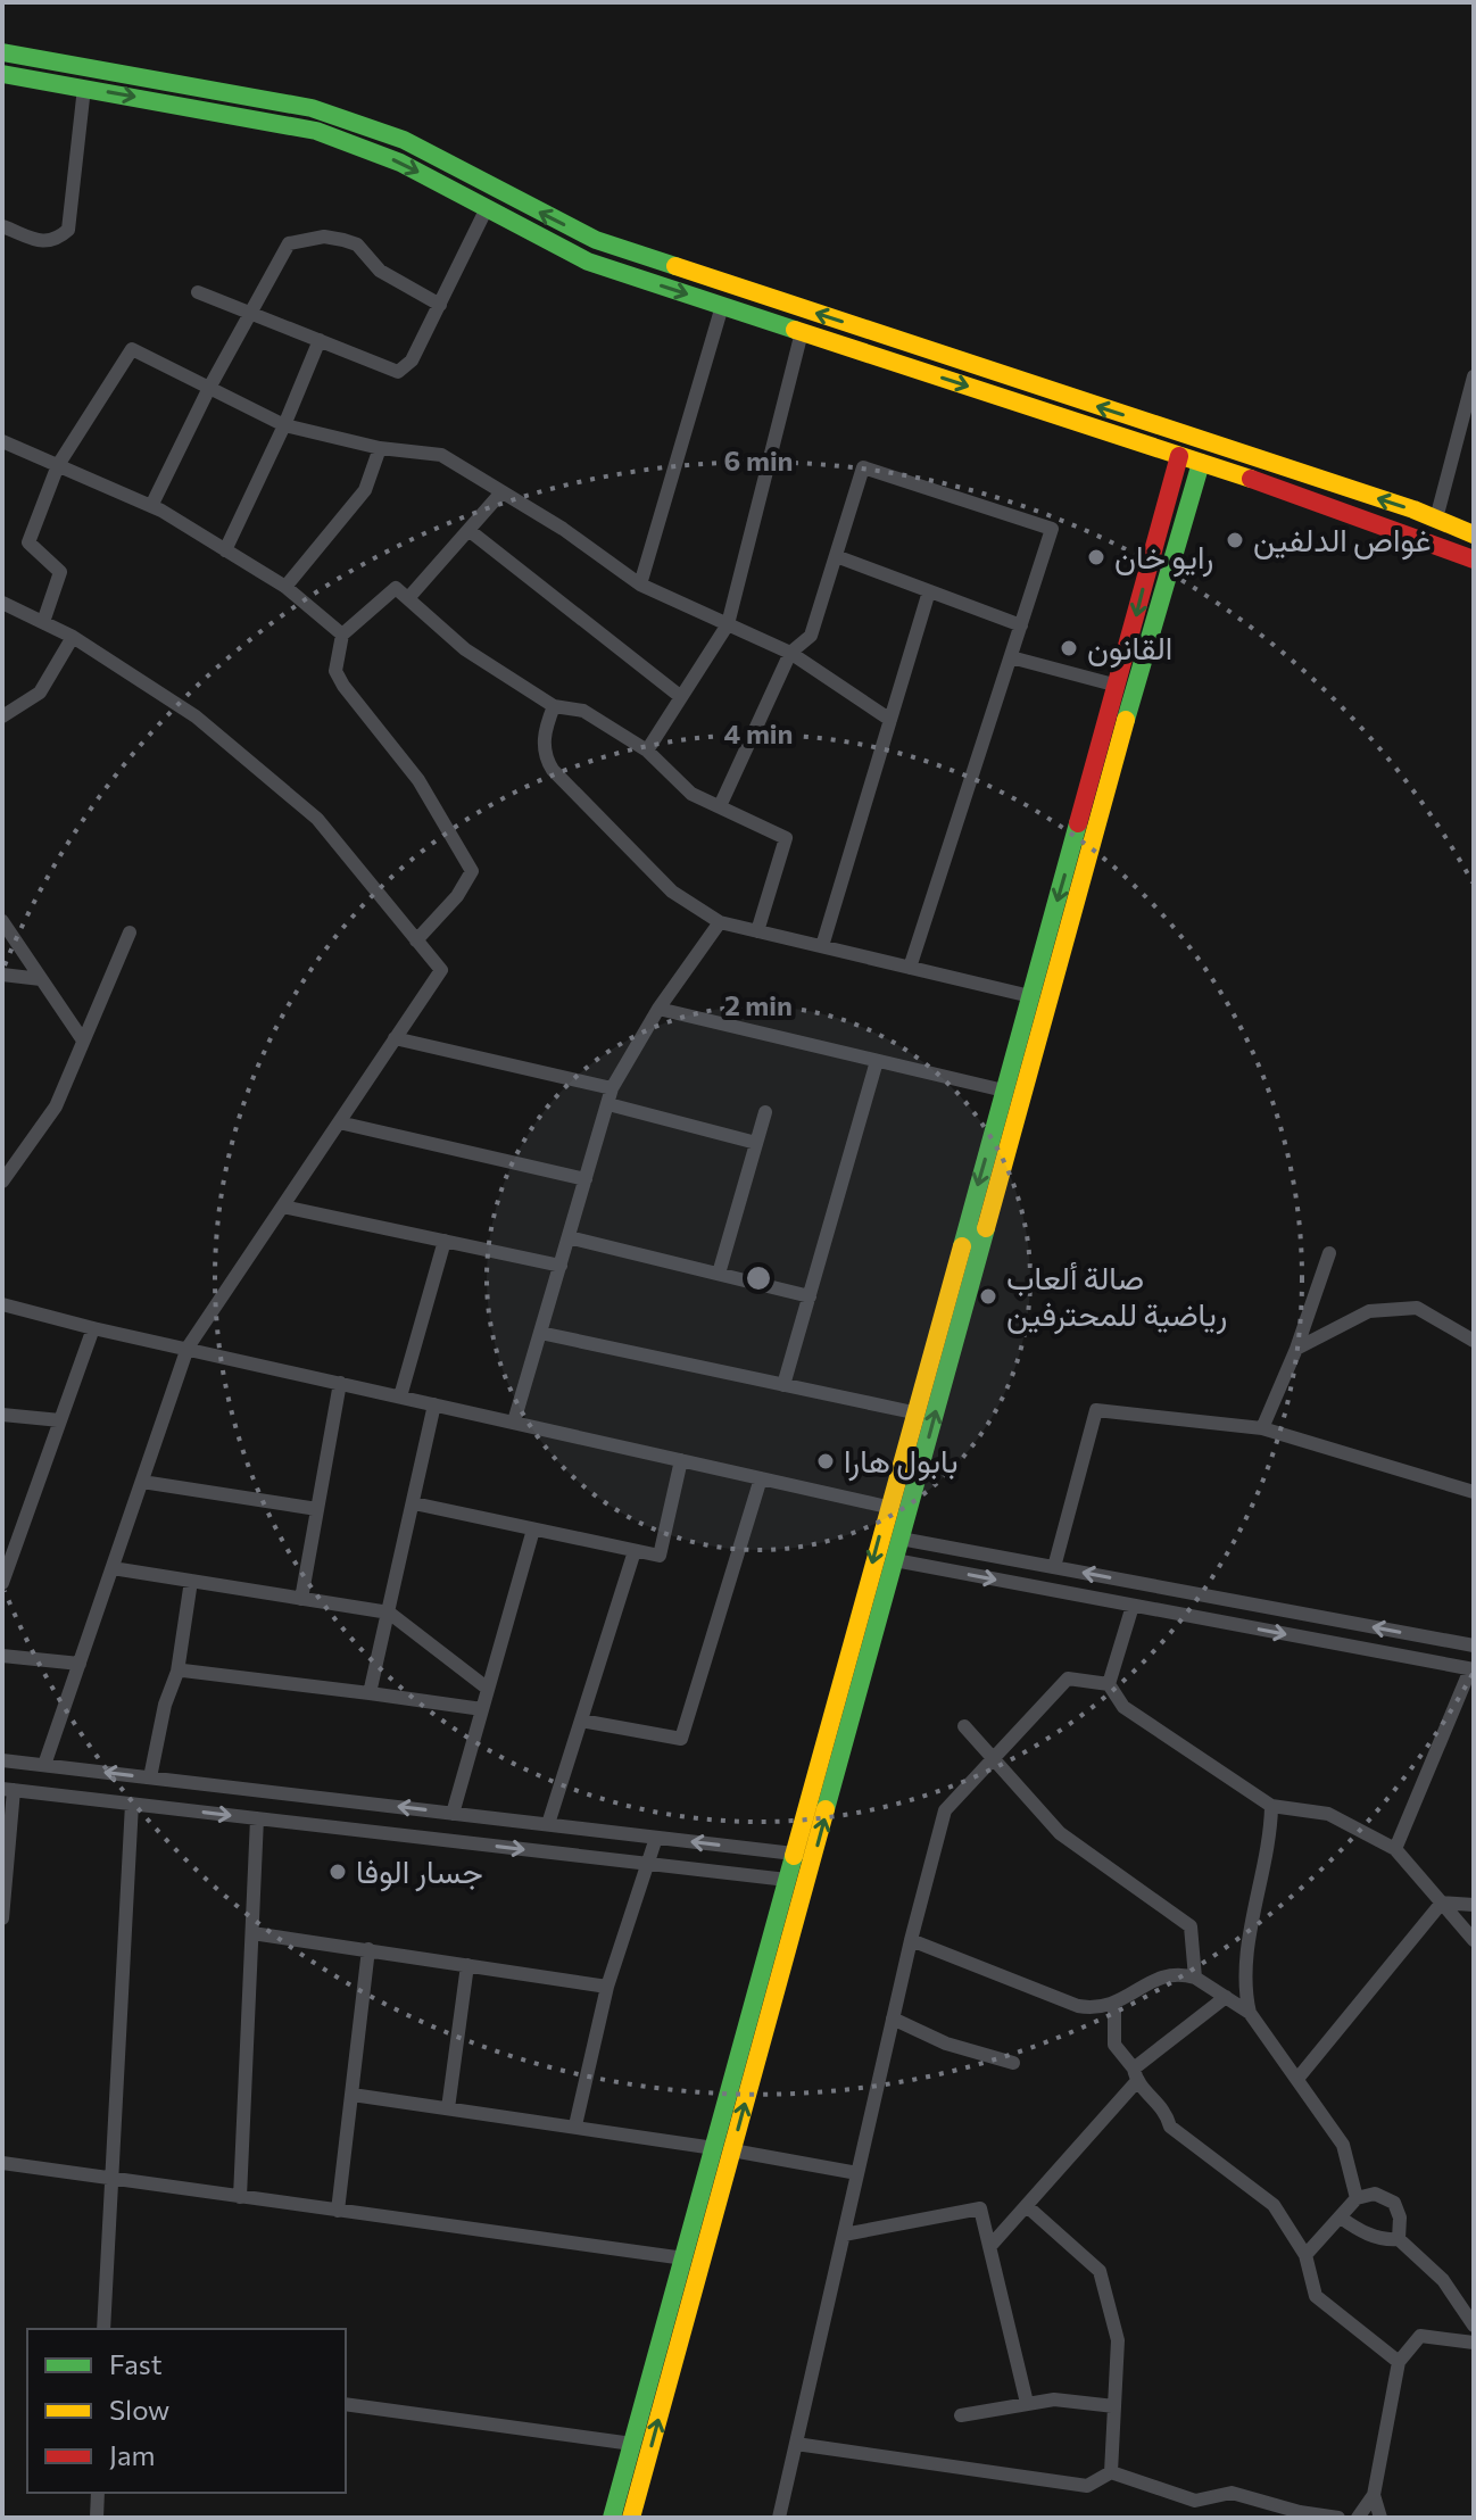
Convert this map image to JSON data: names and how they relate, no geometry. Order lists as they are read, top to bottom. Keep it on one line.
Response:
{"places":["غواص الدلفين","رايو خان","القانون","صالة ألعاب رياضية للمحترفين","بابول هارا","جسار الوفا"],"legend":["Fast","Slow","Jam"],"rings":["6 min","4 min","2 min"]}
